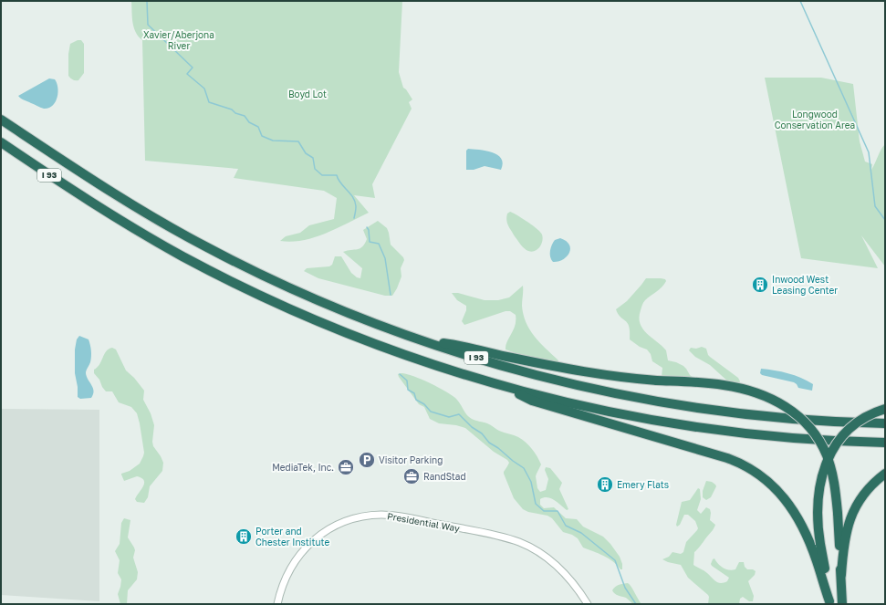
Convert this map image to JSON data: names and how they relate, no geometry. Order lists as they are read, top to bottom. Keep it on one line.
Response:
{"streets":{"highway":["I 93"],"street":["Presidential Way"]},"parks":["Xavier/Aberjona River","Boyd Lot","Longwood Conservation Area"],"places":{"building":["Inwood West Leasing Center","Emery Flats","Porter and Chester Institute"],"parking":["Visitor Parking"],"office":["MediaTek, Inc.","RandStad"]}}
